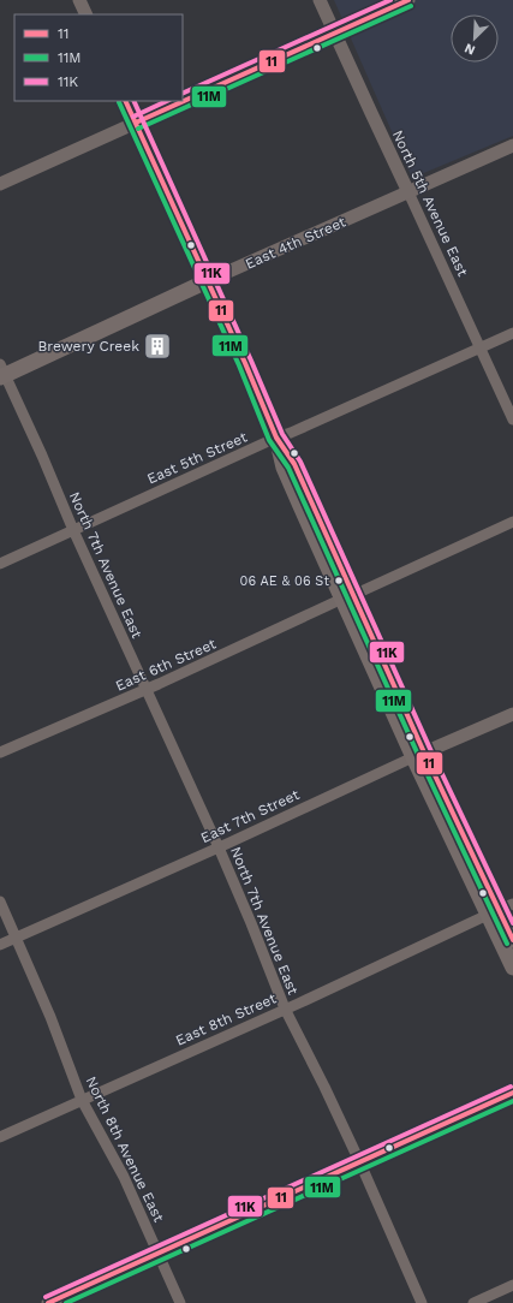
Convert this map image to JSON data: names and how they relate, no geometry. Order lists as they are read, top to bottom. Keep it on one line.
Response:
{"streets":{"main road":["East 4th Street"],"street":["North 5th Avenue East","East 5th Street","North 7th Avenue East","East 6th Street","East 7th Street","East 8th Street","North 8th Avenue East"]},"crossings":[["North 5th Avenue East","East 4th Street"],["North 5th Avenue East","East 5th Street"],["East 4th Street","North 7th Avenue East"],["East 5th Street","North 7th Avenue East"],["North 7th Avenue East","East 6th Street"],["North 7th Avenue East","East 7th Street"],["North 7th Avenue East","East 8th Street"],["East 7th Street","North 8th Avenue East"],["East 8th Street","North 8th Avenue East"]],"places":{"building":["Brewery Creek"],"other":["06 AE & 06 St"]},"lines":["transit line 11","transit line 11K","transit line 11M"],"legend":["11","11M","11K"],"north":"bottom left"}
